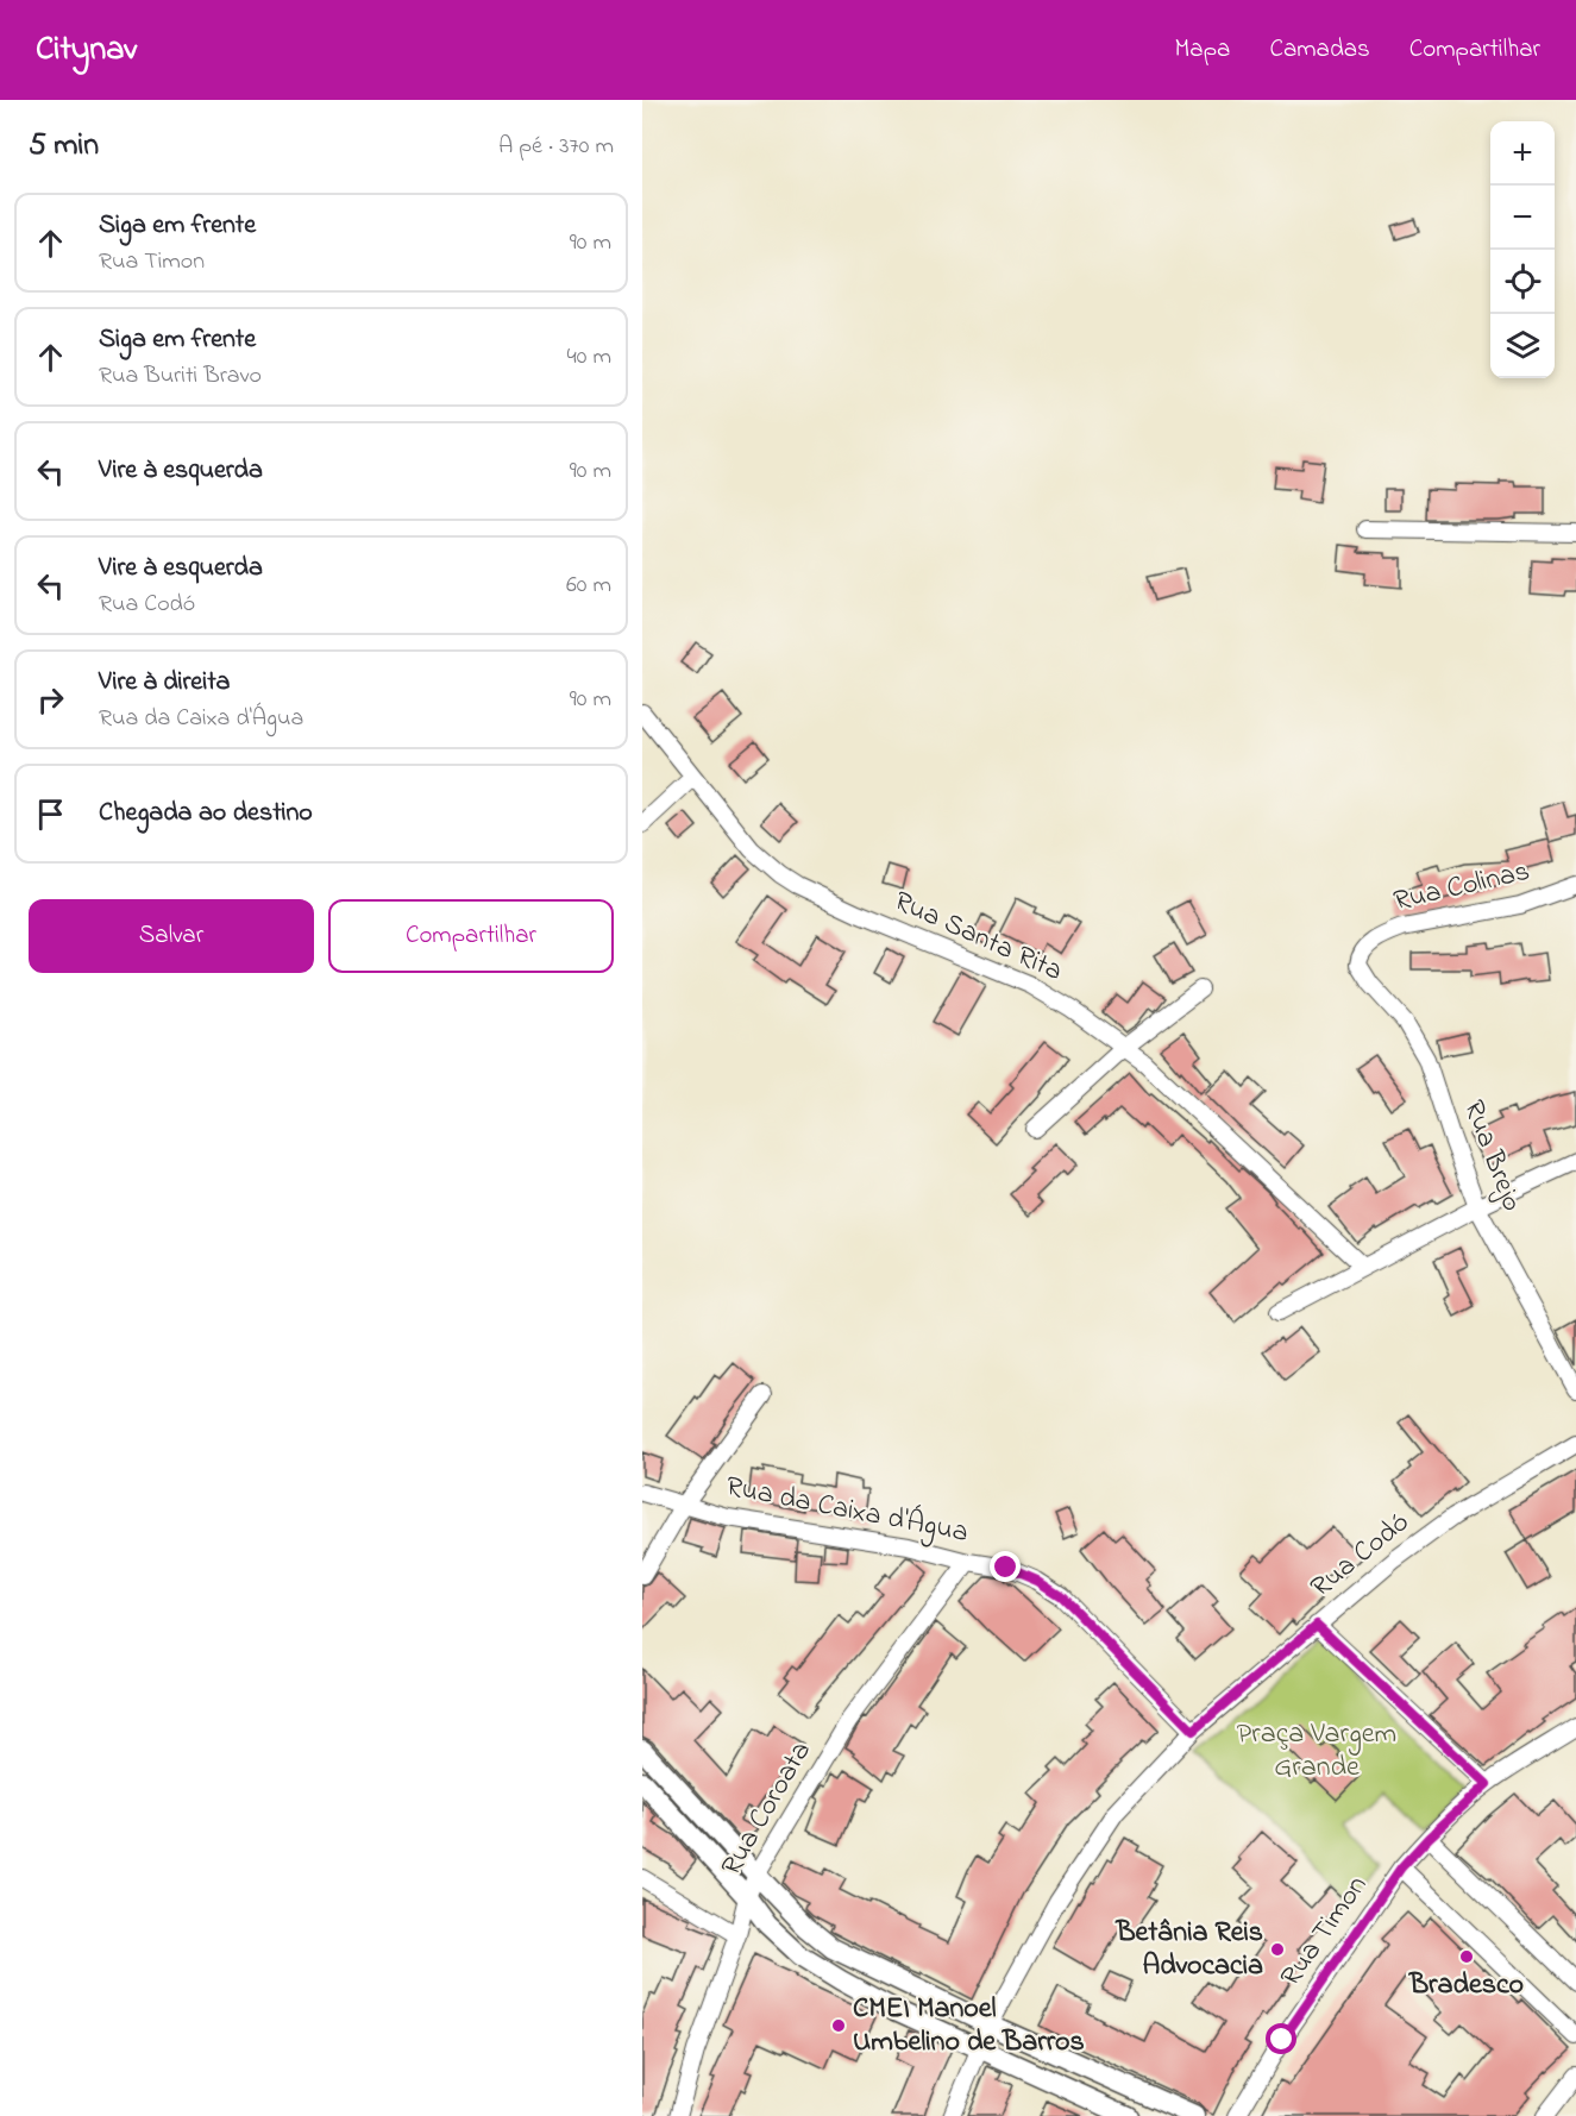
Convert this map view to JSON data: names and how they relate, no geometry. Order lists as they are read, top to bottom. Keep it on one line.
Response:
{"streets":{"street":["Rua Colinas","Rua Santa Rita","Rua Brejo","Rua da Caixa d'Água","Rua Codó","Rua Coroata","Rua Timon"]},"crossings":[["Rua Colinas","Rua Brejo"],["Rua da Caixa d'Água","Rua Codó"],["Rua da Caixa d'Água","Rua Coroata"]],"parks":["Praça Vargem Grande"],"places":["Betânia Reis Advocacia","Bradesco","CMEI Manoel Umbelino de Barros"],"page":{"header":"Citynav","nav":["Mapa","Camadas","Compartilhar"],"heading":["5 min","A pé · 370 m"],"map_buttons":["+","−"],"list":[["Siga em frente","Rua Timon","90 m"],["Siga em frente","Rua Buriti Bravo","40 m"],["Vire à esquerda","90 m"],["Vire à esquerda","Rua Codó","60 m"],["Vire à direita","Rua da Caixa d'Água","90 m"],"Chegada ao destino"],"buttons":["Salvar","Compartilhar"]}}
